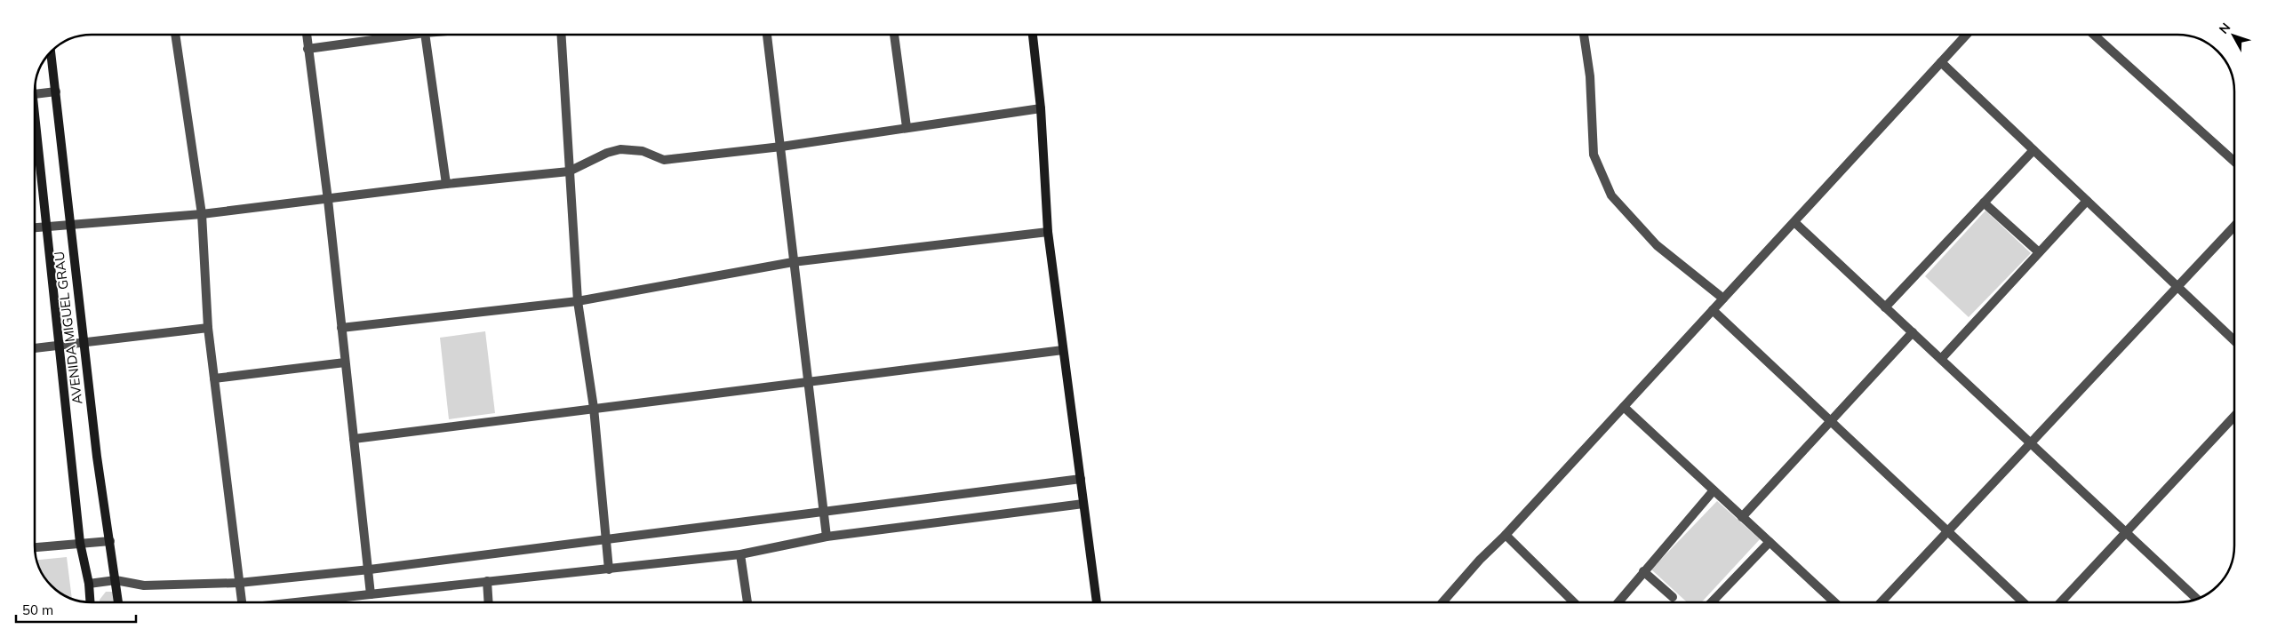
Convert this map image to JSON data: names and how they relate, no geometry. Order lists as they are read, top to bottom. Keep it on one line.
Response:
{"streets":{"street":["AVENIDA MIGUEL GRAU"]},"scale_bar":"50 m","north":"top left"}
